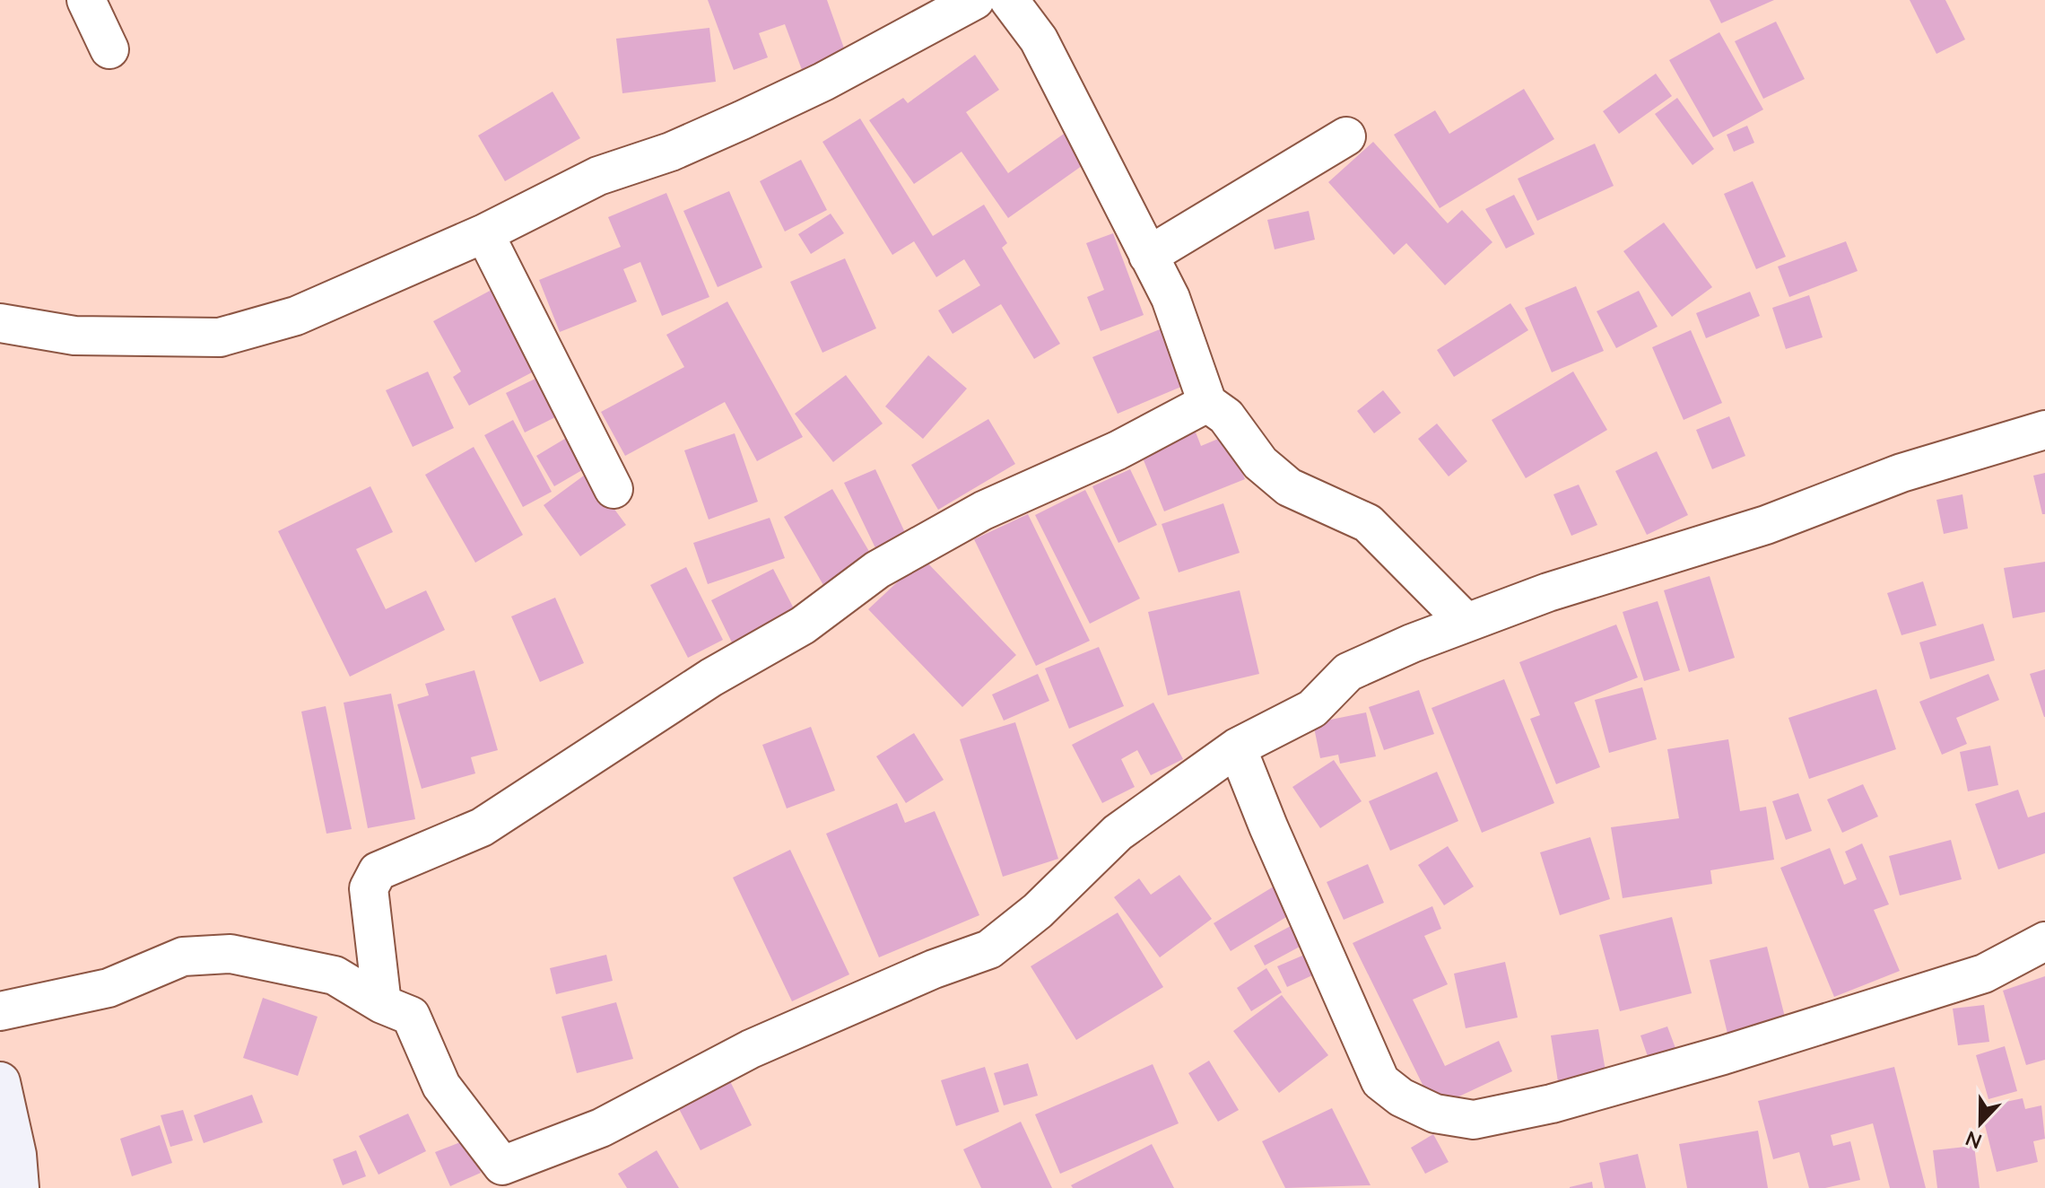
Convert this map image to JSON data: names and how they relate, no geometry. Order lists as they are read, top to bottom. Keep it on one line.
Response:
{"north":"bottom"}
